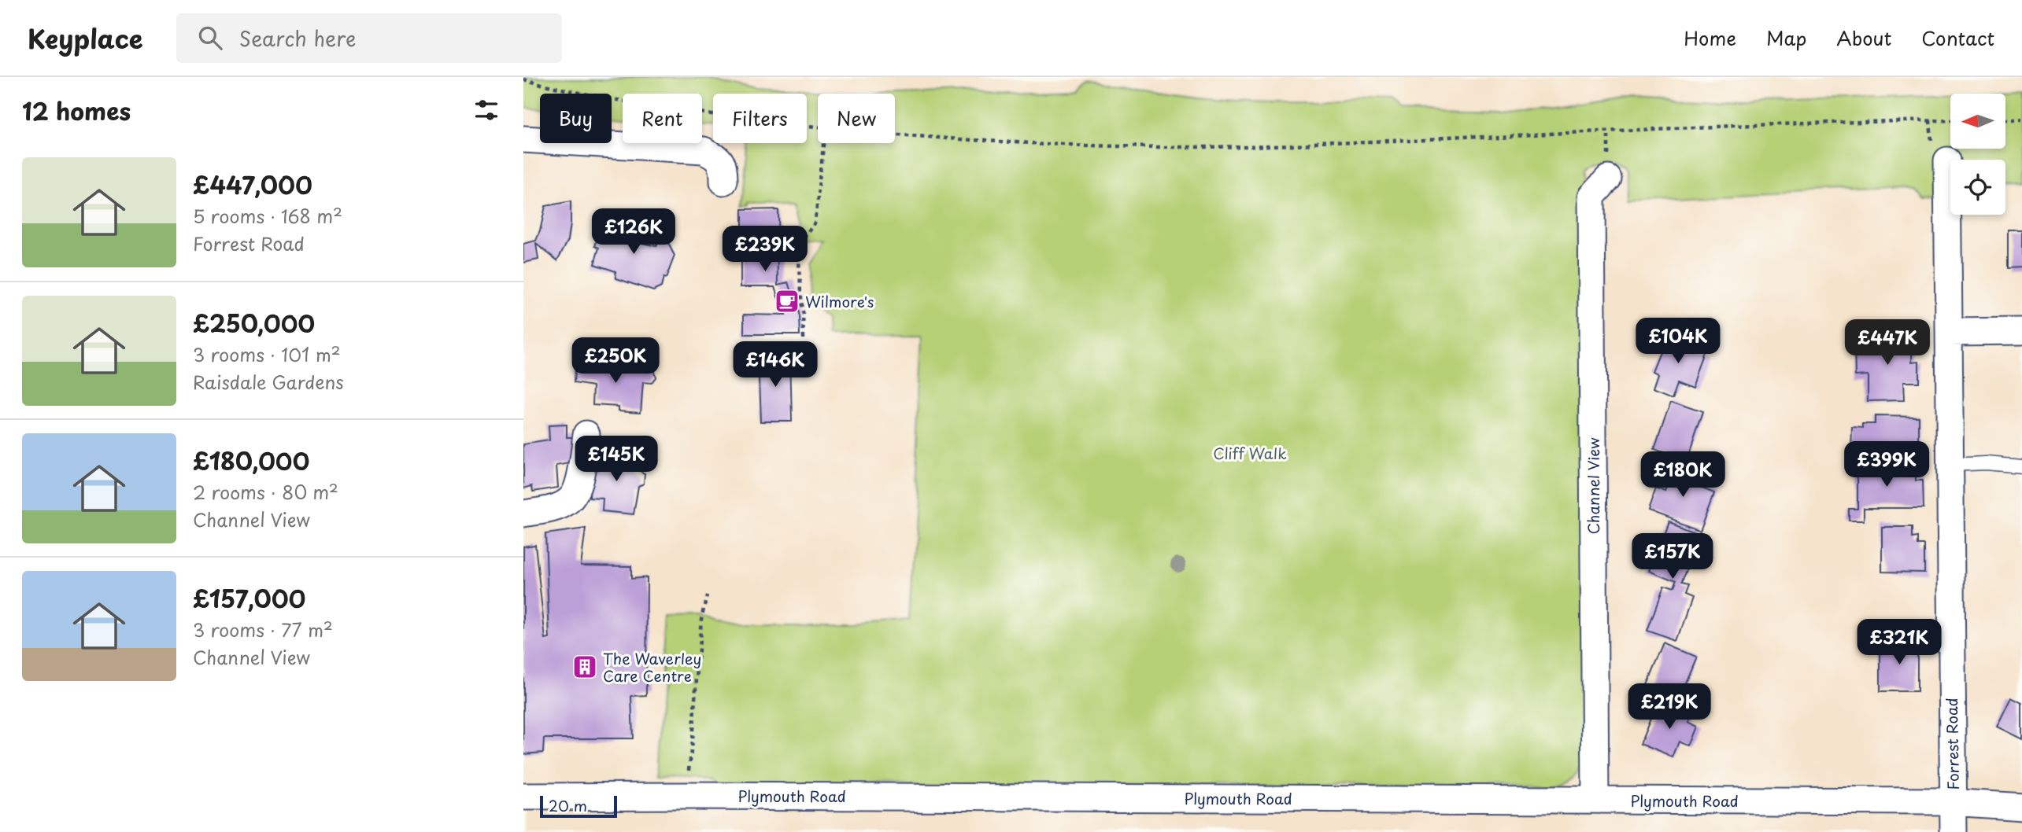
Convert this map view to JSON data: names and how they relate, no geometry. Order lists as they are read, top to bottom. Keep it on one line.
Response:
{"streets":{"street":["Channel View","Forrest Road","Plymouth Road"]},"crossings":[["Channel View","Plymouth Road"],["Forrest Road","Plymouth Road"]],"parks":["Cliff Walk"],"places":{"cafe":["Wilmore's"],"building":["The Waverley Care Centre"]},"scale_bar":"20 m","north":"left","page":{"header":"Keyplace","search":"Search here","nav":["Home","Map","About","Contact"],"heading":"12 homes","chip":["Buy","Rent","Filters","New"],"list":[{"name":"£447,000","note":"5 rooms · 168 m² · Forrest Road"},{"name":"£250,000","note":"3 rooms · 101 m² · Raisdale Gardens"},{"name":"£180,000","note":"2 rooms · 80 m² · Channel View"},{"name":"£157,000","note":"3 rooms · 77 m² · Channel View"}],"price":["£126K","£239K","£104K","£447K","£250K","£146K","£145K","£399K","£180K","£157K","£321K","£219K"],"scale":"20 m"}}
